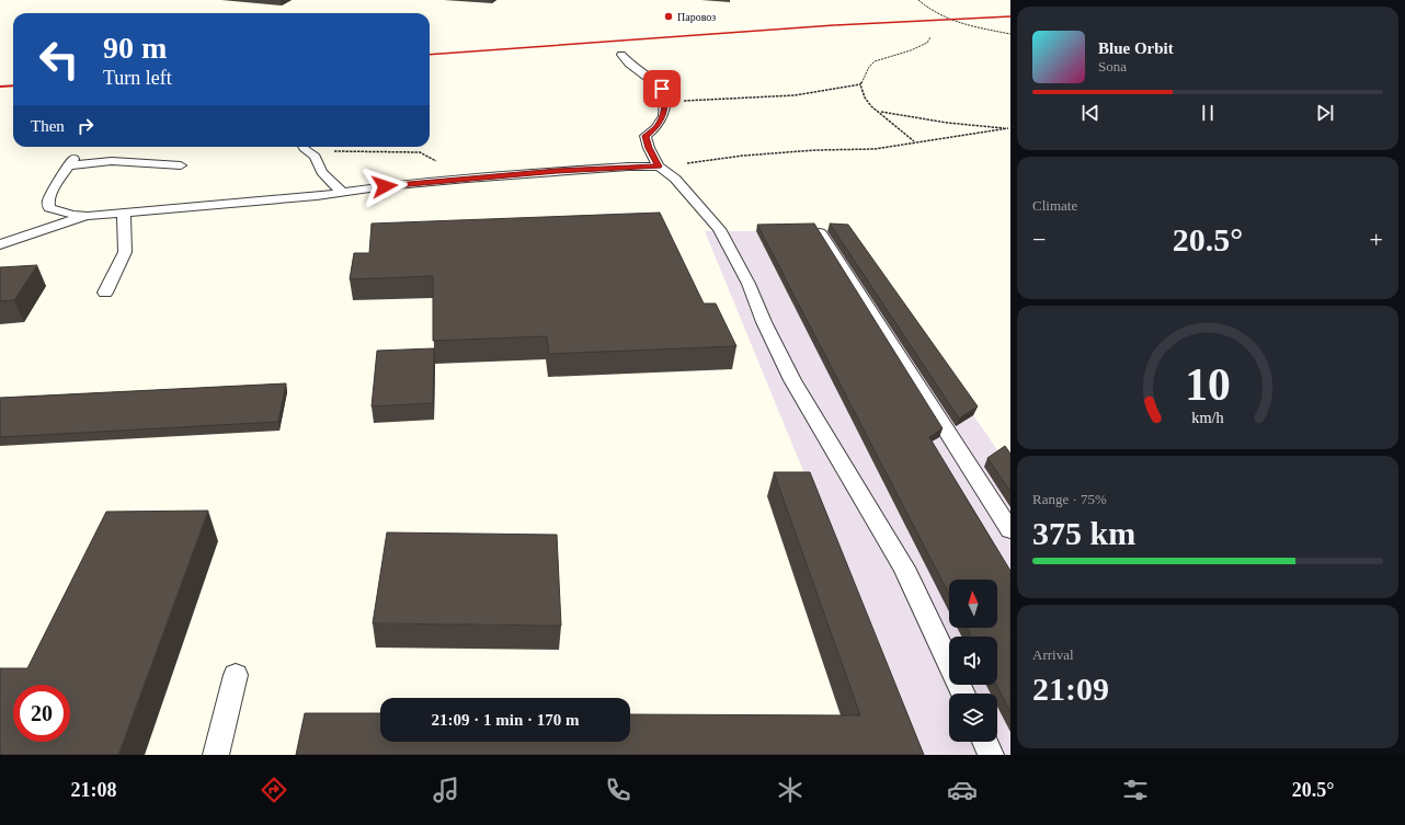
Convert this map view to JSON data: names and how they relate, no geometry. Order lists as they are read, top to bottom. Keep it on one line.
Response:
{"places":["Паровоз"],"north":"top","page":{"turn":["90 m","Turn left"],"song":["Blue Orbit","Sona"],"then":"Then","tile":["Climate",["Range · 75%","375 km"],["Arrival","21:09"]],"heat":["−","20.5°","+"],"limit":"20","trip":"21:09 · 1 min · 170 m","tabs":["21:08","20.5°"],"gauge":["10","km/h"]}}
